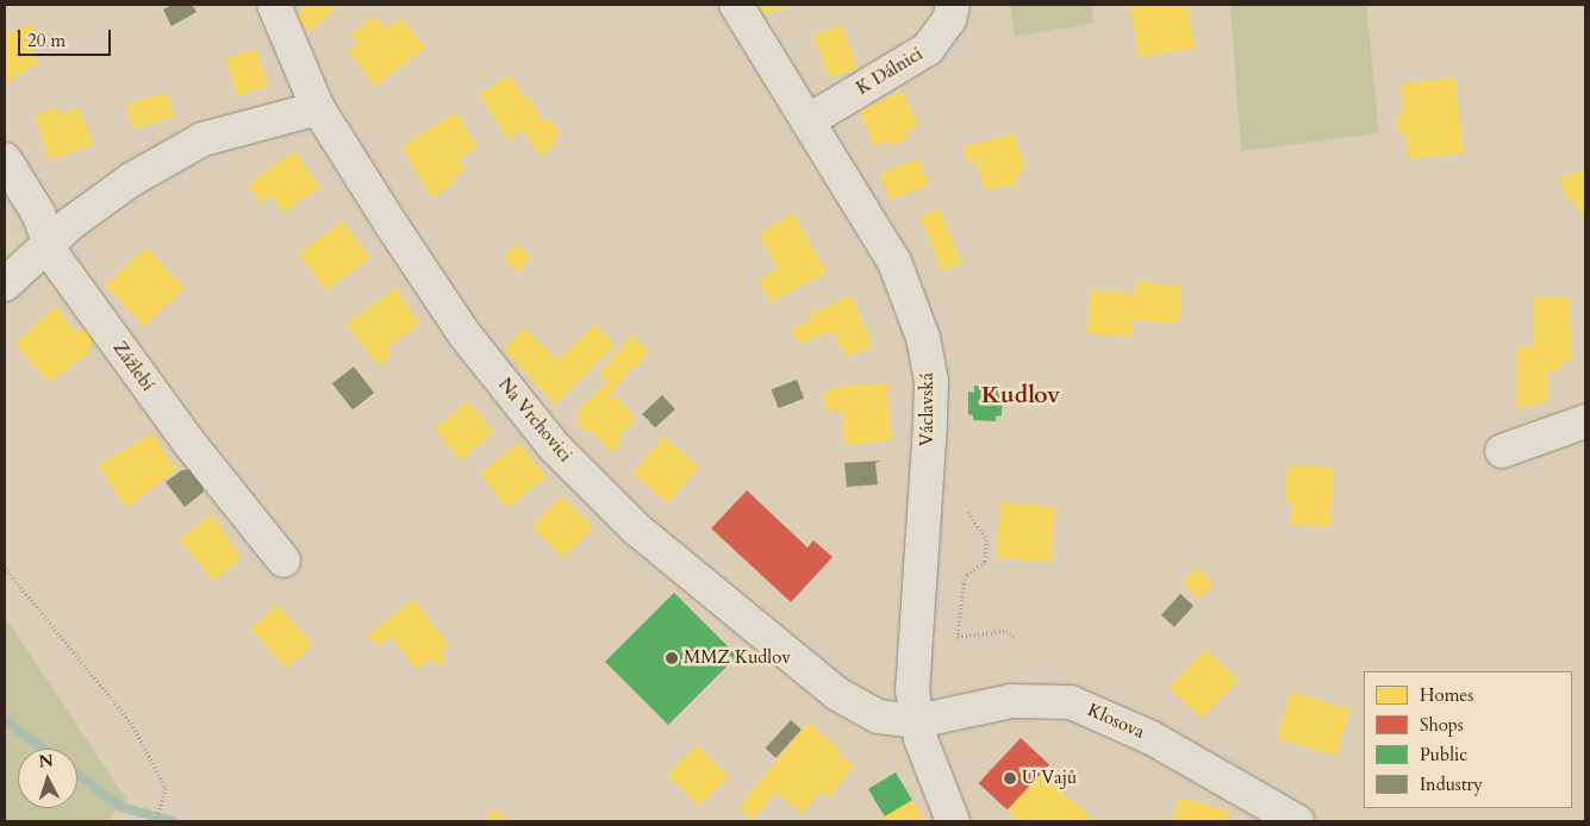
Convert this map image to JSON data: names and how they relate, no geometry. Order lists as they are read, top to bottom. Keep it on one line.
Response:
{"streets":{"street":["K Dálnici","Zážlebí","Václavská","Na Vrchovici","Klosova"]},"crossings":[["K Dálnici","Václavská"],["Václavská","Na Vrchovici"],["Václavská","Klosova"],["Na Vrchovici","Klosova"]],"districts":["Kudlov"],"places":["MMZ Kudlov","U Vajů"],"legend":["Homes","Shops","Public","Industry"],"scale_bar":"20 m","north":"top"}
